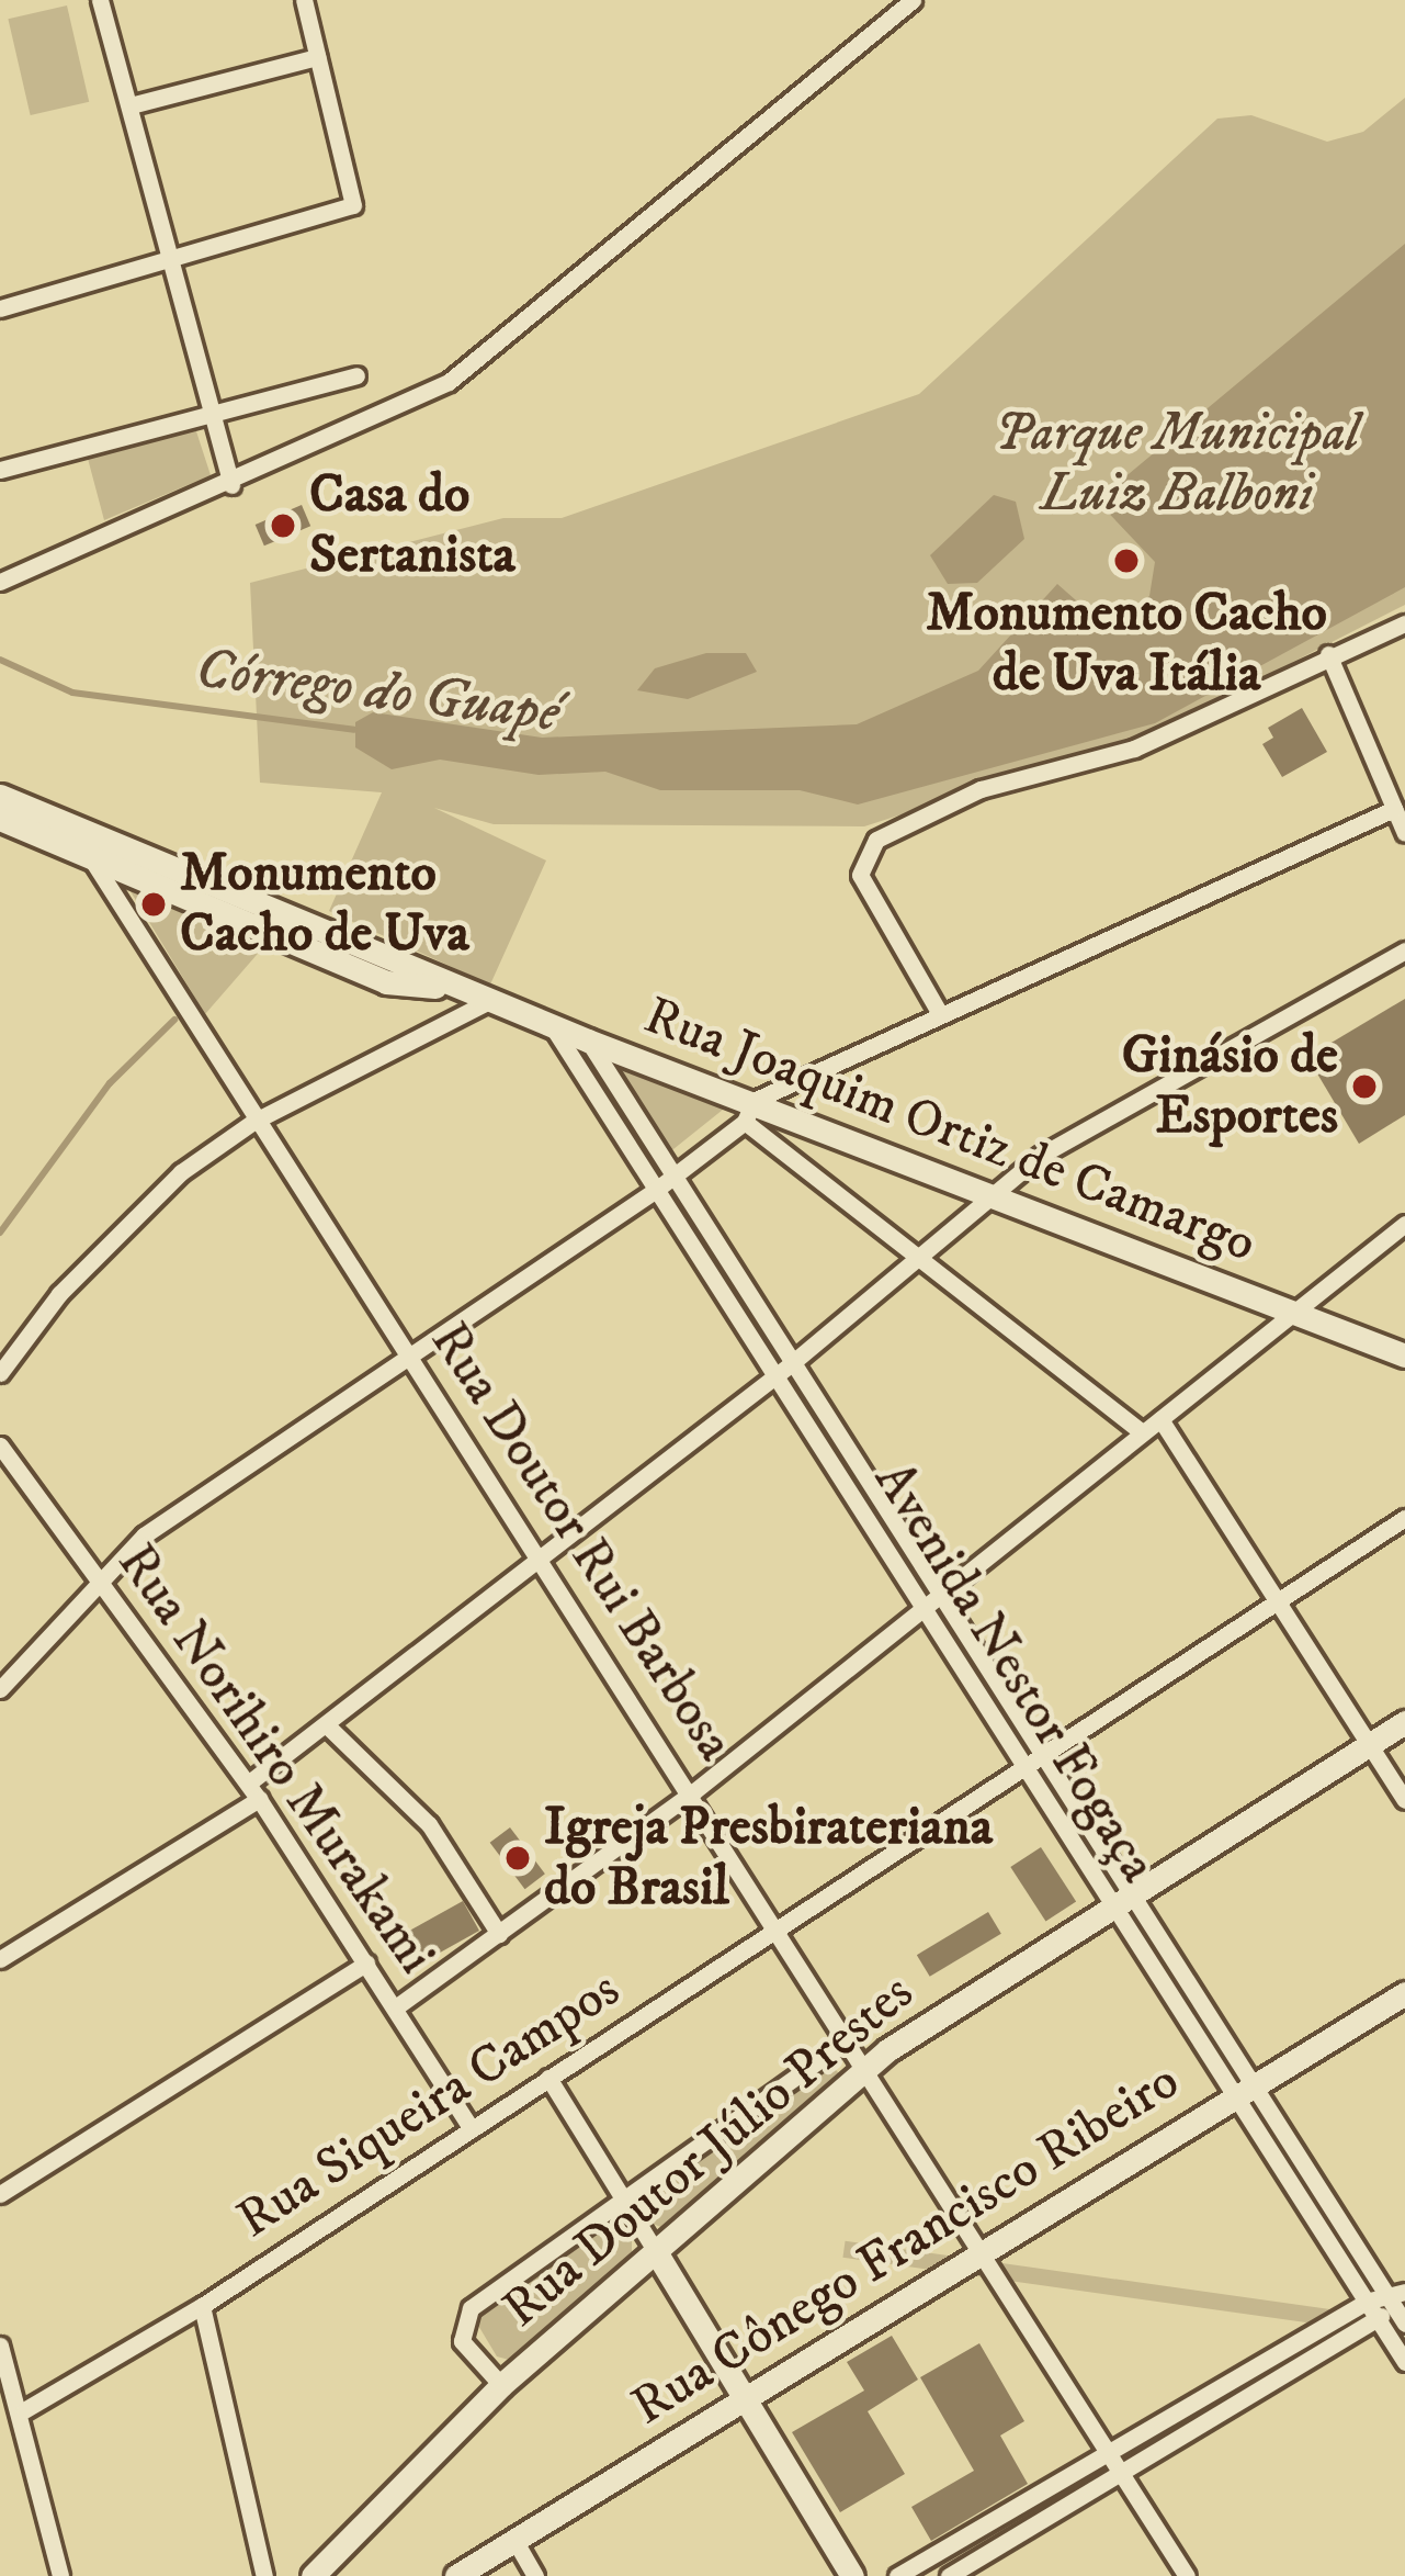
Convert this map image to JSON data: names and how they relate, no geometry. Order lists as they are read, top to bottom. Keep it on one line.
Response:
{"streets":{"main road":["Rua Joaquim Ortiz de Camargo","Rua Doutor Júlio Prestes","Rua Cônego Francisco Ribeiro"],"street":["Rua Doutor Rui Barbosa","Avenida Nestor Fogaça","Rua Norihiro Murakami","Rua Siqueira Campos"]},"crossings":[["Rua Joaquim Ortiz de Camargo","Rua Doutor Rui Barbosa"],["Rua Joaquim Ortiz de Camargo","Avenida Nestor Fogaça"],["Rua Doutor Rui Barbosa","Rua Siqueira Campos"],["Rua Doutor Rui Barbosa","Rua Doutor Júlio Prestes"],["Rua Doutor Rui Barbosa","Rua Cônego Francisco Ribeiro"],["Avenida Nestor Fogaça","Rua Siqueira Campos"],["Avenida Nestor Fogaça","Rua Doutor Júlio Prestes"],["Avenida Nestor Fogaça","Rua Cônego Francisco Ribeiro"],["Rua Norihiro Murakami","Rua Siqueira Campos"]],"water":["Córrego do Guapé"],"parks":["Parque Municipal Luiz Balboni"],"places":["Casa do Sertanista","Monumento Cacho de Uva Itália","Monumento Cacho de Uva","Ginásio de Esportes","Igreja Presbirateriana do Brasil"]}
